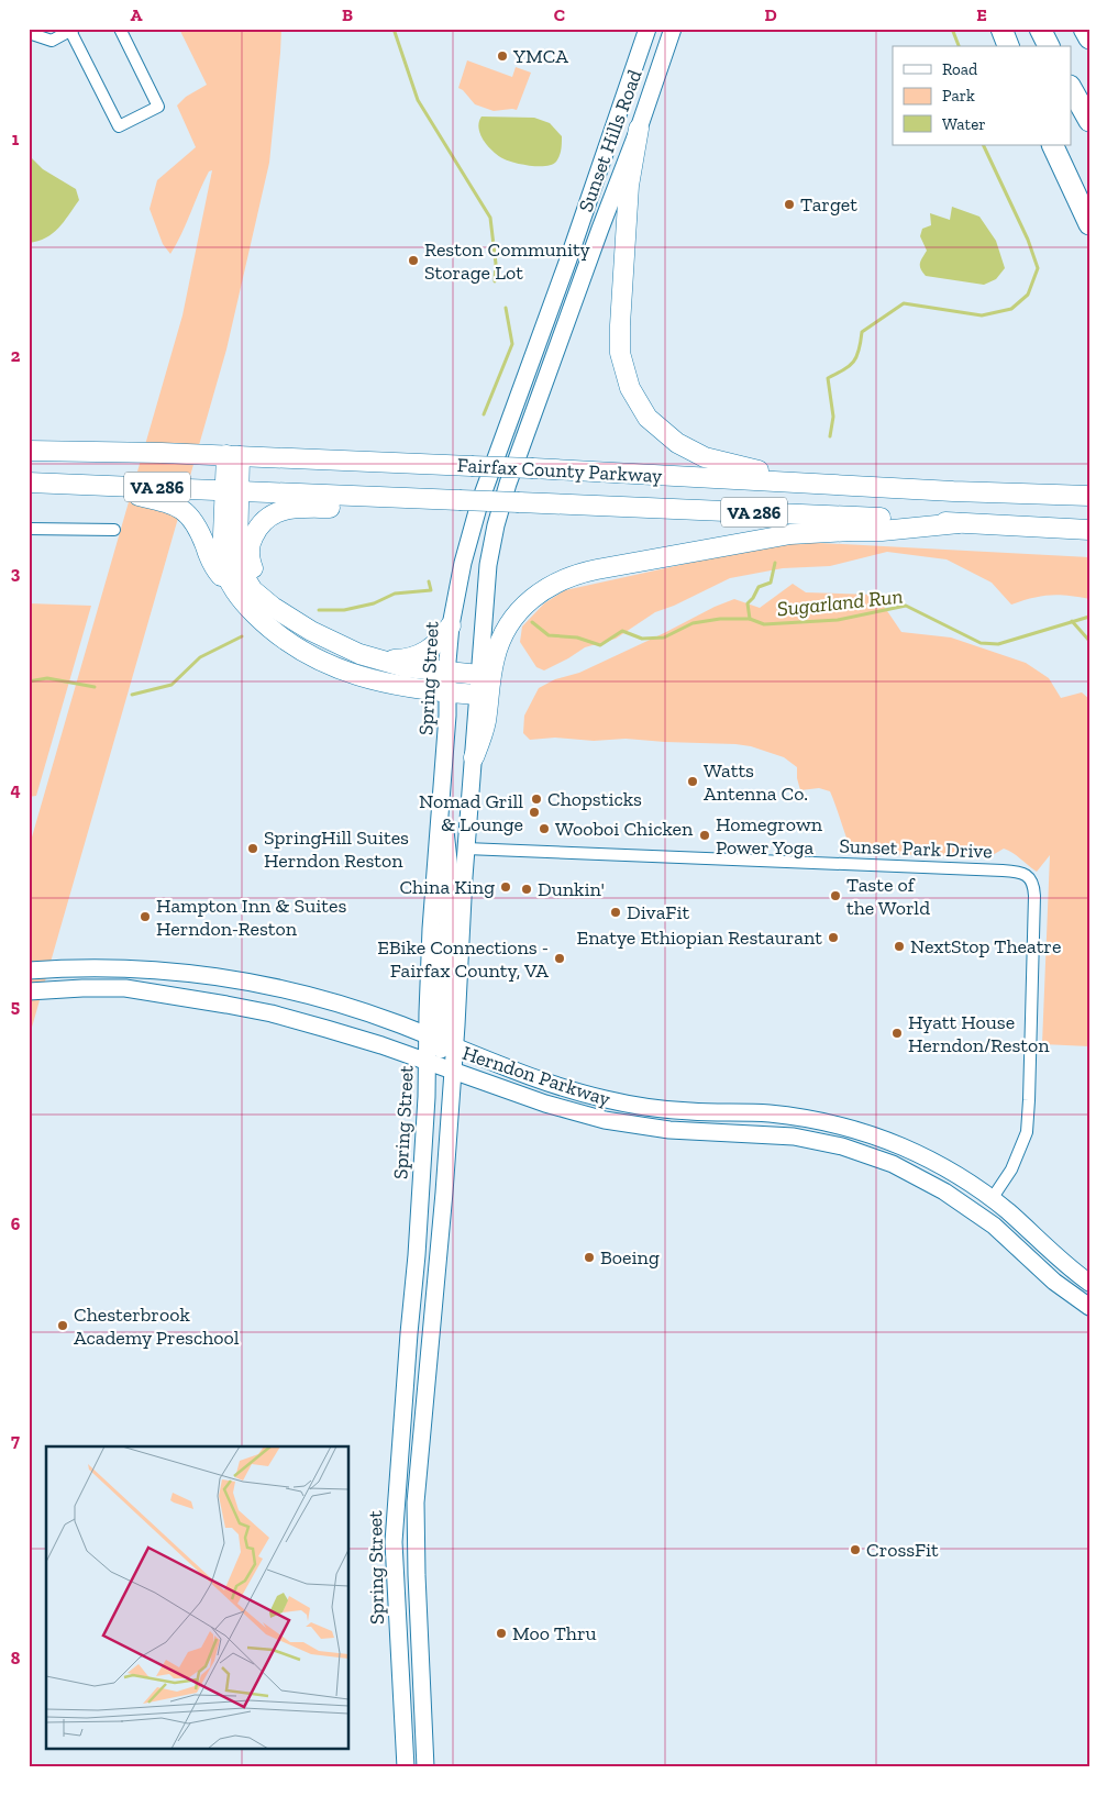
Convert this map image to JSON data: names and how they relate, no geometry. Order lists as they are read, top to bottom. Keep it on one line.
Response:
{"streets":{"highway":["Fairfax County Parkway","VA 286"],"main road":["Sunset Hills Road","Spring Street","Herndon Parkway"],"street":["Sunset Park Drive"]},"crossings":[["Sunset Hills Road","Spring Street"],["Spring Street","Sunset Park Drive"],["Spring Street","Herndon Parkway"],["Sunset Park Drive","Herndon Parkway"]],"water":["Sugarland Run"],"places":["YMCA","Target","Reston Community Storage Lot","Watts Antenna Co.","Chopsticks","Nomad Grill & Lounge","Wooboi Chicken","Homegrown Power Yoga","SpringHill Suites Herndon Reston","China King","Dunkin'","Taste of the World","DivaFit","Hampton Inn & Suites Herndon-Reston","Enatye Ethiopian Restaurant","NextStop Theatre","EBike Connections - Fairfax County, VA","Hyatt House Herndon/Reston","Boeing","Chesterbrook Academy Preschool","CrossFit","Moo Thru"],"legend":["Road","Park","Water"],"grid":{"columns":["A","B","C","D","E"],"rows":["1","2","3","4","5","6","7","8"]}}
